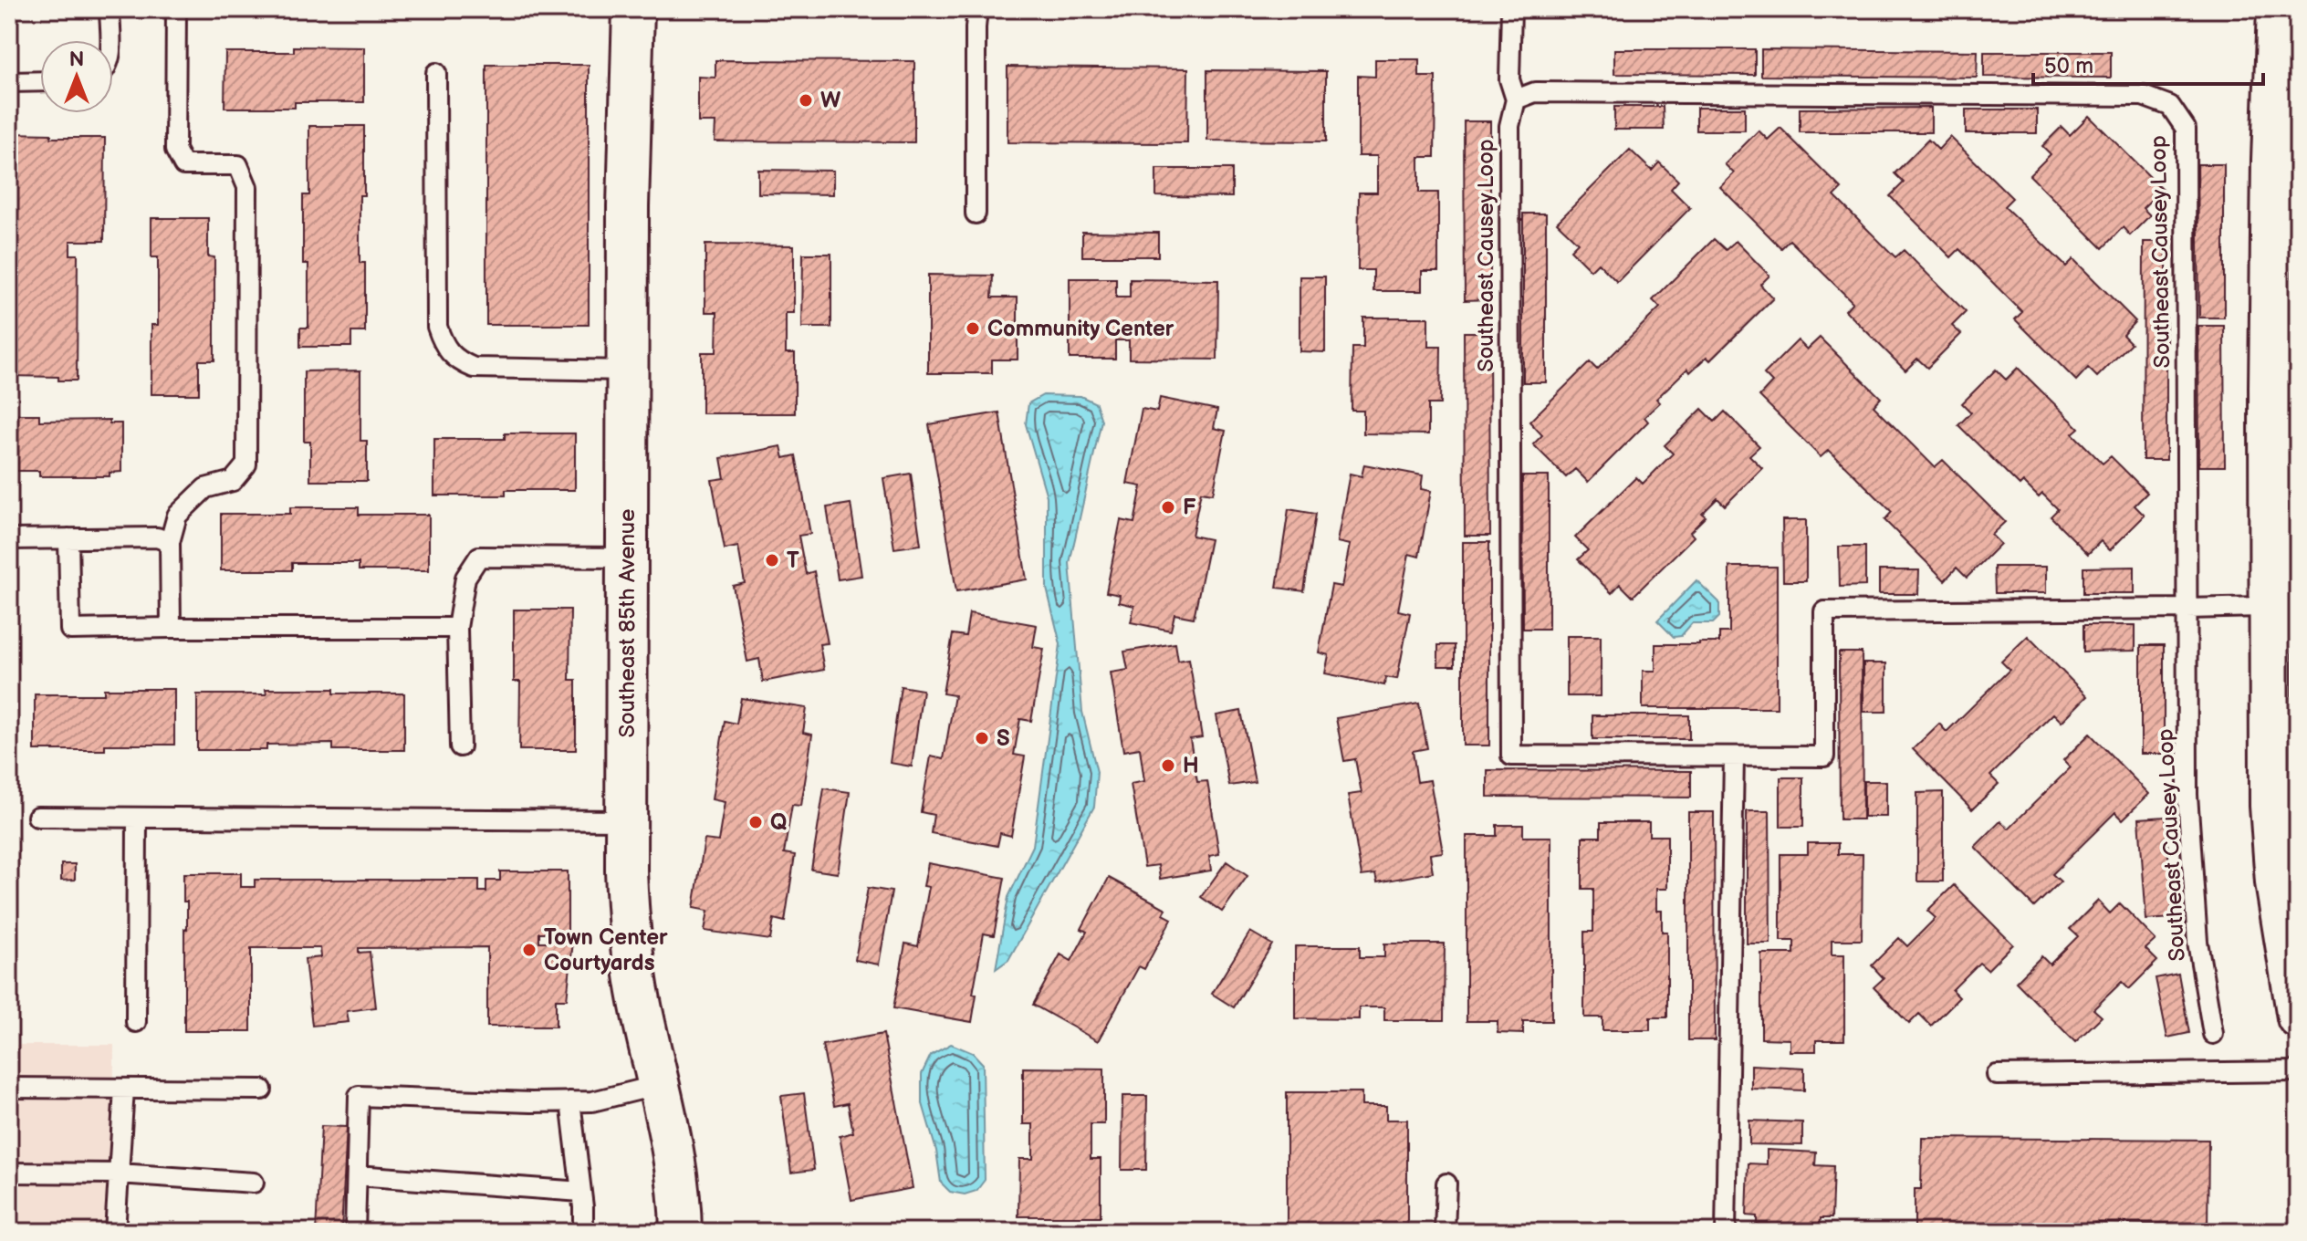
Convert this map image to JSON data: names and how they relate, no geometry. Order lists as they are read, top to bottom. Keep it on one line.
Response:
{"streets":{"street":["Southeast 85th Avenue"],"lane":["Southeast Causey Loop"]},"places":["W","Community Center","F","T","S","H","Q","Town Center Courtyards"],"scale_bar":"50 m","north":"top"}
